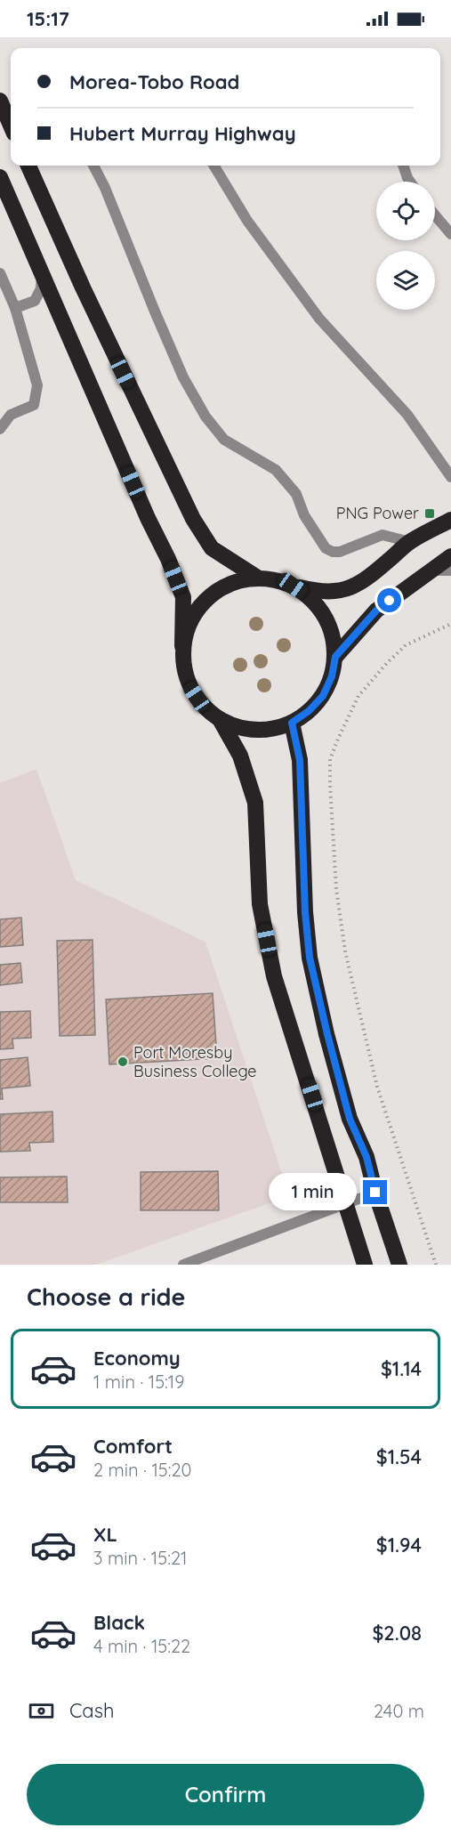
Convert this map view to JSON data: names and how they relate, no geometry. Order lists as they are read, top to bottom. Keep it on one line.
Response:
{"places":{"transit":["PNG Power"],"other":["Port Moresby Business College"]},"page":{"status":"15:17","banner":["Morea-Tobo Road","Hubert Murray Highway"],"bubble":"1 min","heading":"Choose a ride","list":[{"name":"Economy","note":"1 min · 15:19","value":"$1.14"},{"name":"Comfort","note":"2 min · 15:20","value":"$1.54"},{"name":"XL","note":"3 min · 15:21","value":"$1.94"},{"name":"Black","note":"4 min · 15:22","value":"$2.08"}],"pay":["Cash","240 m"],"buttons":"Confirm"}}
